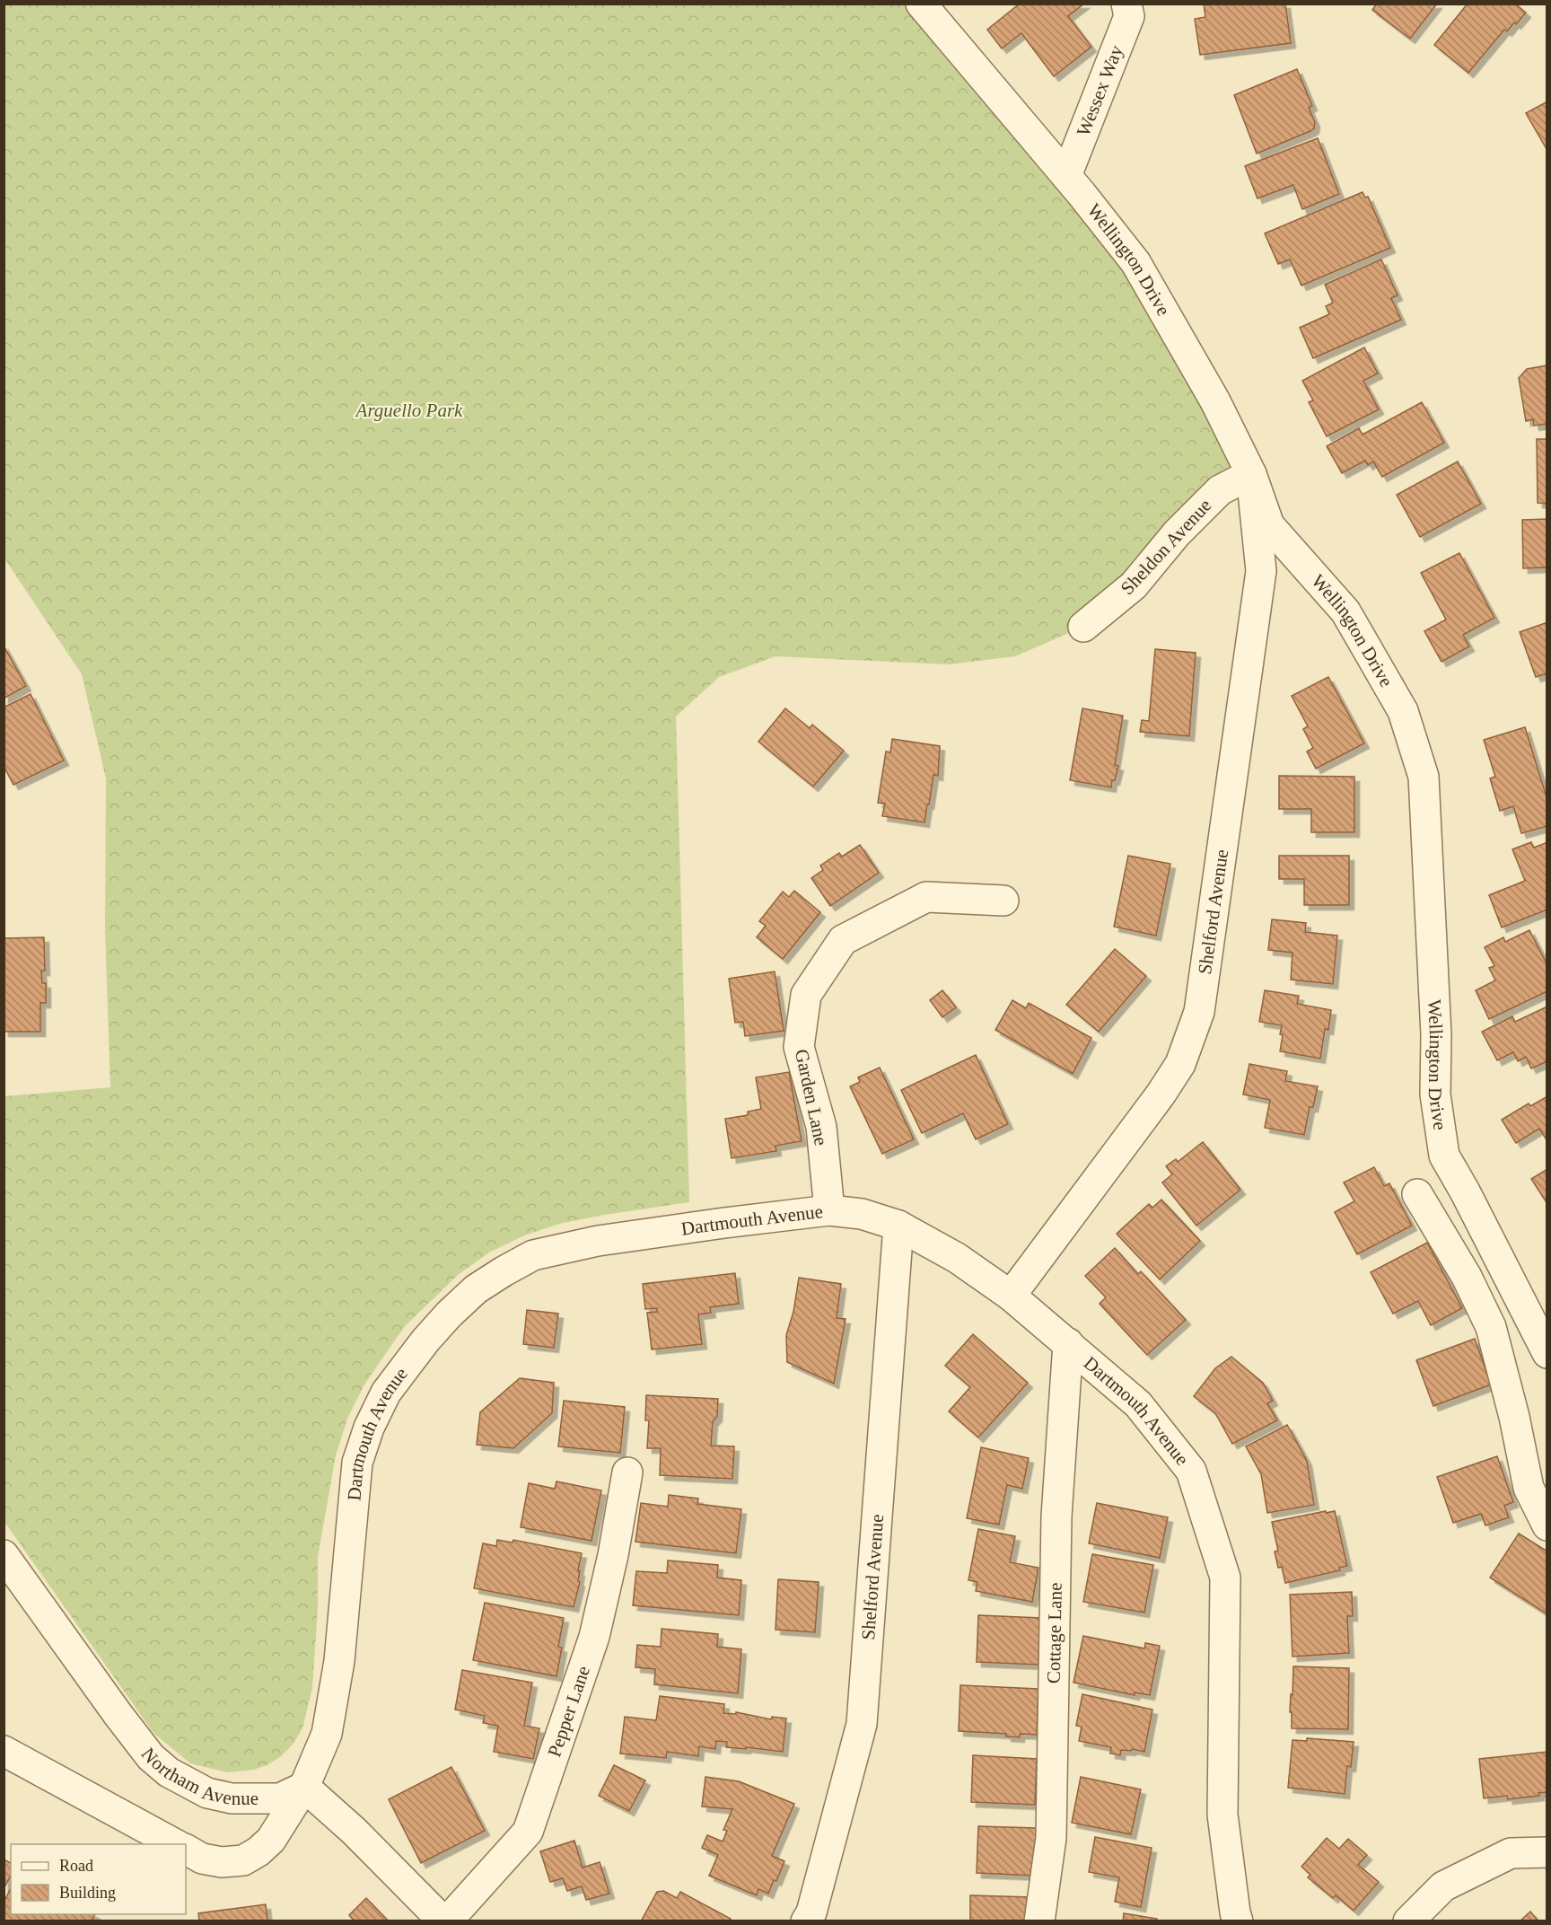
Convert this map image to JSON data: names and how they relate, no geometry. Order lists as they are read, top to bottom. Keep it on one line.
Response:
{"streets":{"street":["Wessex Way","Wellington Drive","Sheldon Avenue","Shelford Avenue","Garden Lane","Dartmouth Avenue","Cottage Lane","Pepper Lane","Northam Avenue"]},"crossings":[["Wessex Way","Wellington Drive"],["Wellington Drive","Sheldon Avenue"],["Wellington Drive","Shelford Avenue"],["Sheldon Avenue","Shelford Avenue"],["Shelford Avenue","Dartmouth Avenue"],["Garden Lane","Dartmouth Avenue"],["Dartmouth Avenue","Cottage Lane"],["Dartmouth Avenue","Northam Avenue"]],"parks":["Arguello Park"],"legend":["Road","Building"]}
